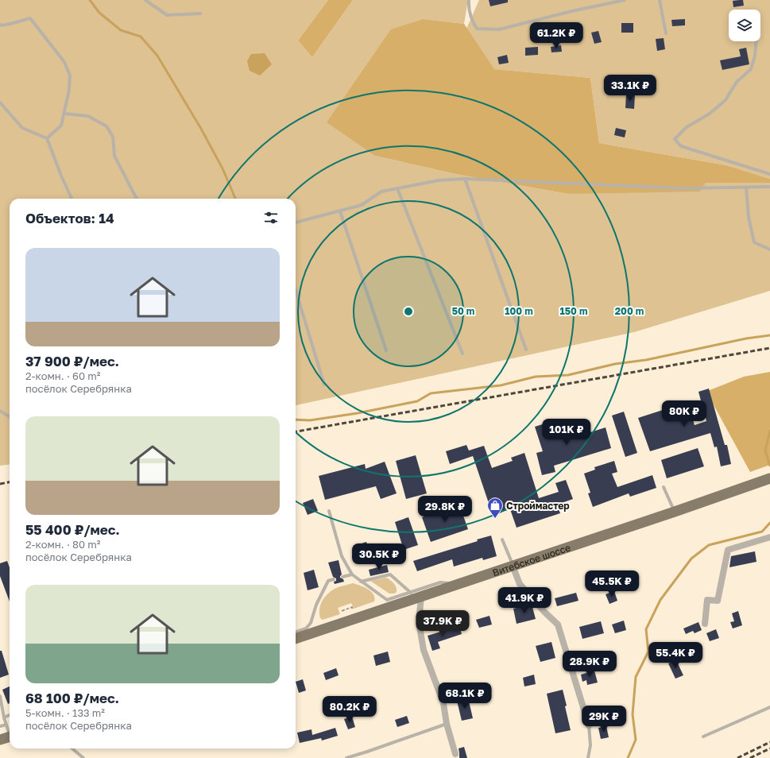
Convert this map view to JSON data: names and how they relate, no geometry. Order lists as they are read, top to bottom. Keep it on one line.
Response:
{"streets":{"main road":["Витебское шоссе"]},"places":{"shop":["Строймастер"]},"page":{"price":["61.2K ₽","33.1K ₽","80K ₽","101K ₽","29.8K ₽","30.5K ₽","45.5K ₽","41.9K ₽","37.9K ₽","55.4K ₽","28.9K ₽","68.1K ₽","80.2K ₽","29K ₽"],"heading":"Объектов: 14","list":[{"name":"37 900 ₽/мес.","note":"2-комн. · 60 m² · посёлок Серебрянка"},{"name":"55 400 ₽/мес.","note":"2-комн. · 80 m² · посёлок Серебрянка"},{"name":"68 100 ₽/мес.","note":"5-комн. · 133 m² · посёлок Серебрянка"}]},"rings":["50 m","100 m","150 m","200 m"]}
